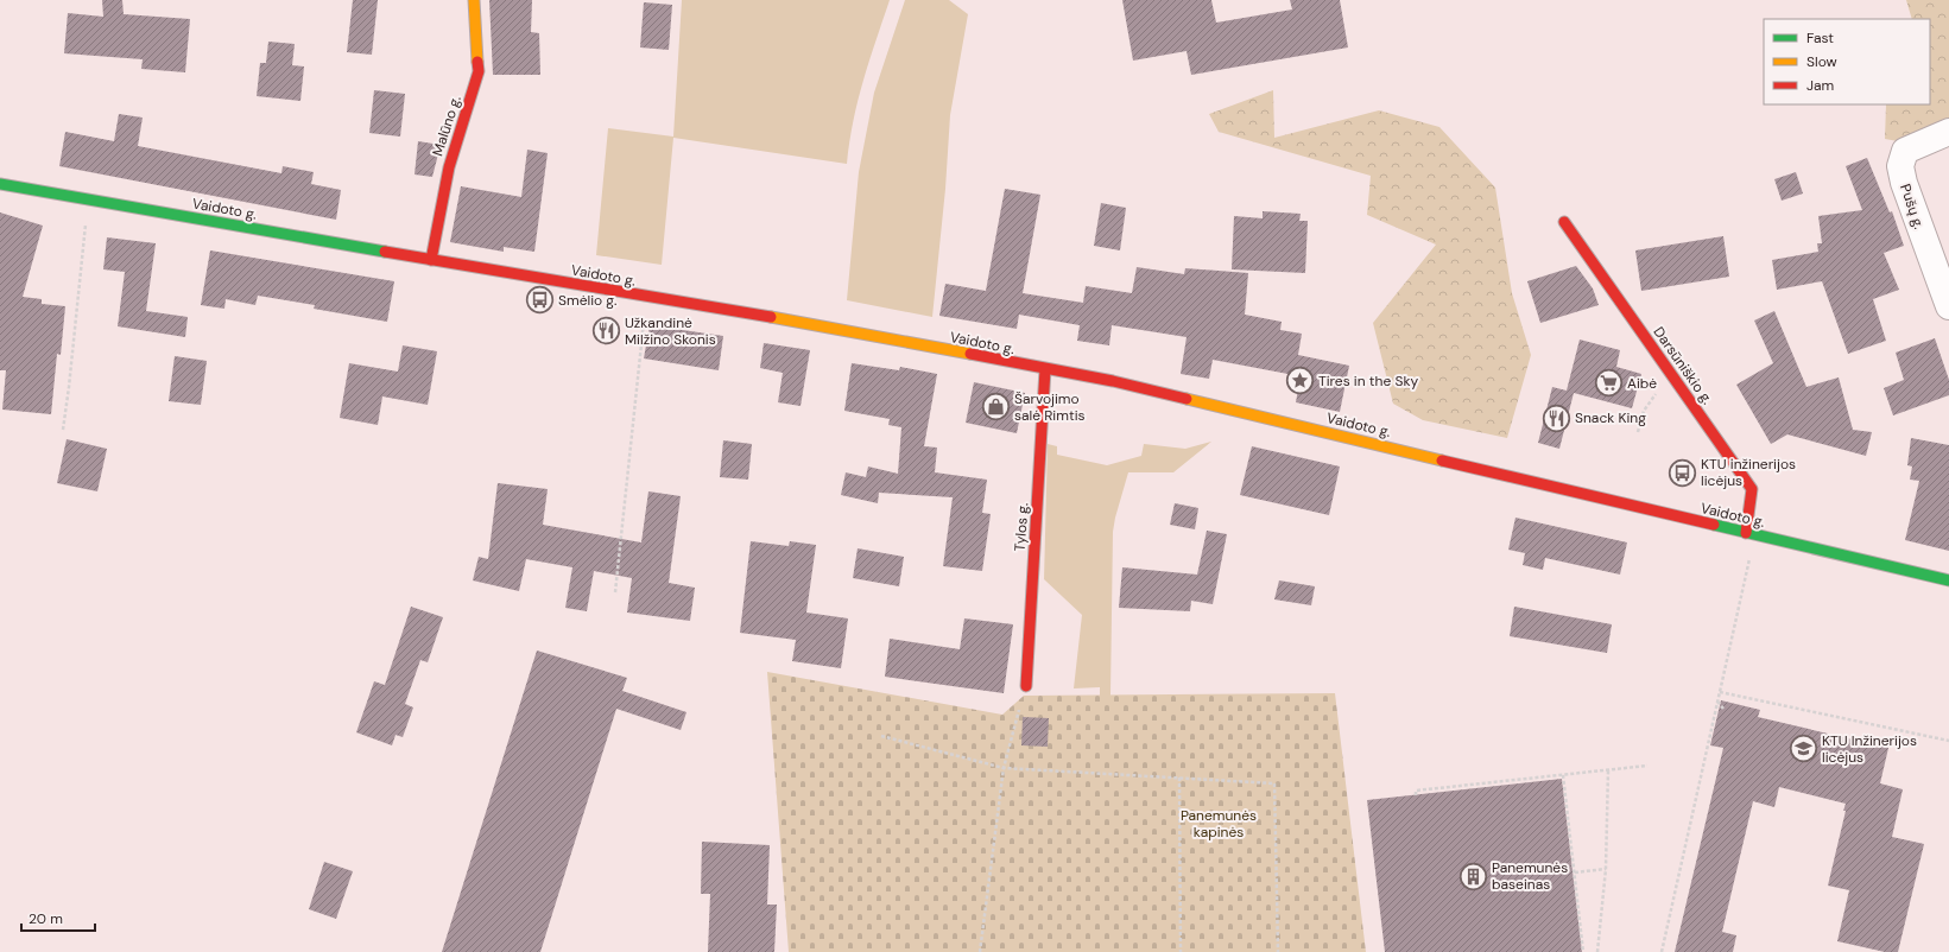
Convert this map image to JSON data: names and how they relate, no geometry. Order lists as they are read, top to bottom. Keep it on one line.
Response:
{"streets":{"main road":["Malūno g.","Vaidoto g.","Darsūniškio g.","Tylos g."],"street":["Pušų g."]},"crossings":[["Malūno g.","Vaidoto g."],["Vaidoto g.","Darsūniškio g."],["Vaidoto g.","Tylos g."]],"parks":["Panemunės kapinės"],"places":{"bus stop":["Smėlio g.","KTU inžinerijos licėjus"],"restaurant":["Užkandinė Milžino Skonis","Snack King"],"place":["Tires in the Sky"],"supermarket":["Aibė"],"shop":["Šarvojimo salė Rimtis"],"school or university":["KTU Inžinerijos licėjus"],"building":["Panemunės baseinas"]},"legend":["Fast","Slow","Jam"],"scale_bar":"20 m"}
